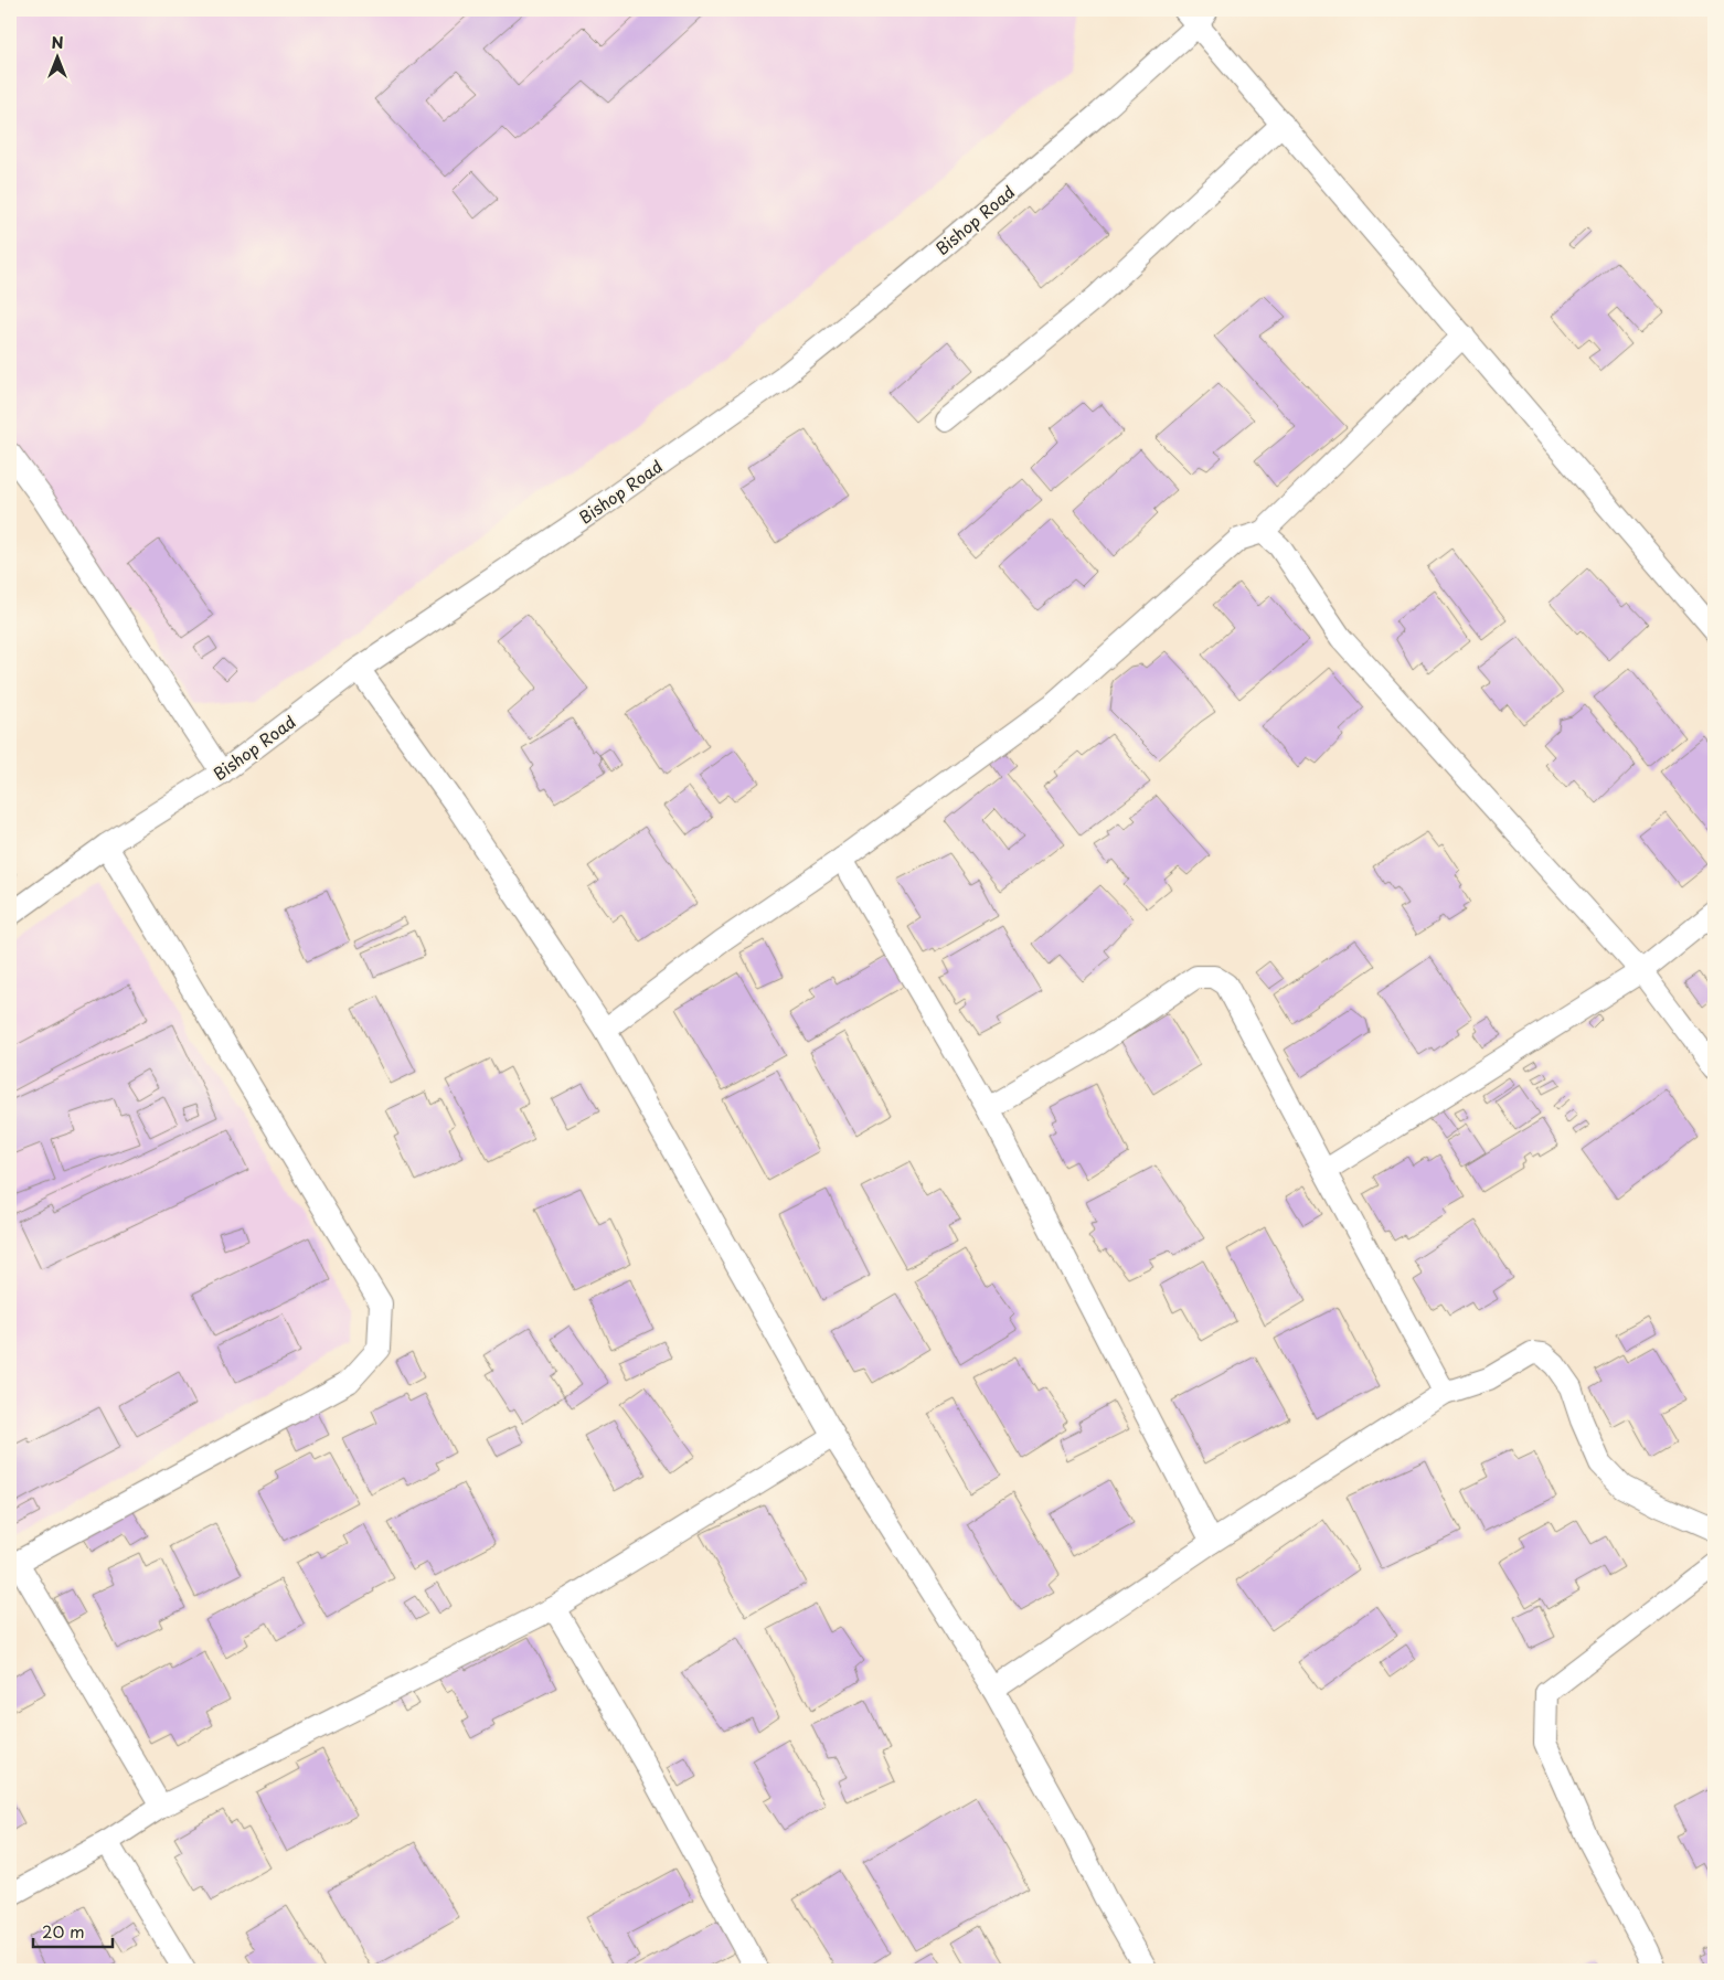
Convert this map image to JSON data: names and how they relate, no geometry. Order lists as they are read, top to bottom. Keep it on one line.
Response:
{"streets":{"street":["Bishop Road"]},"scale_bar":"20 m","north":"top"}
